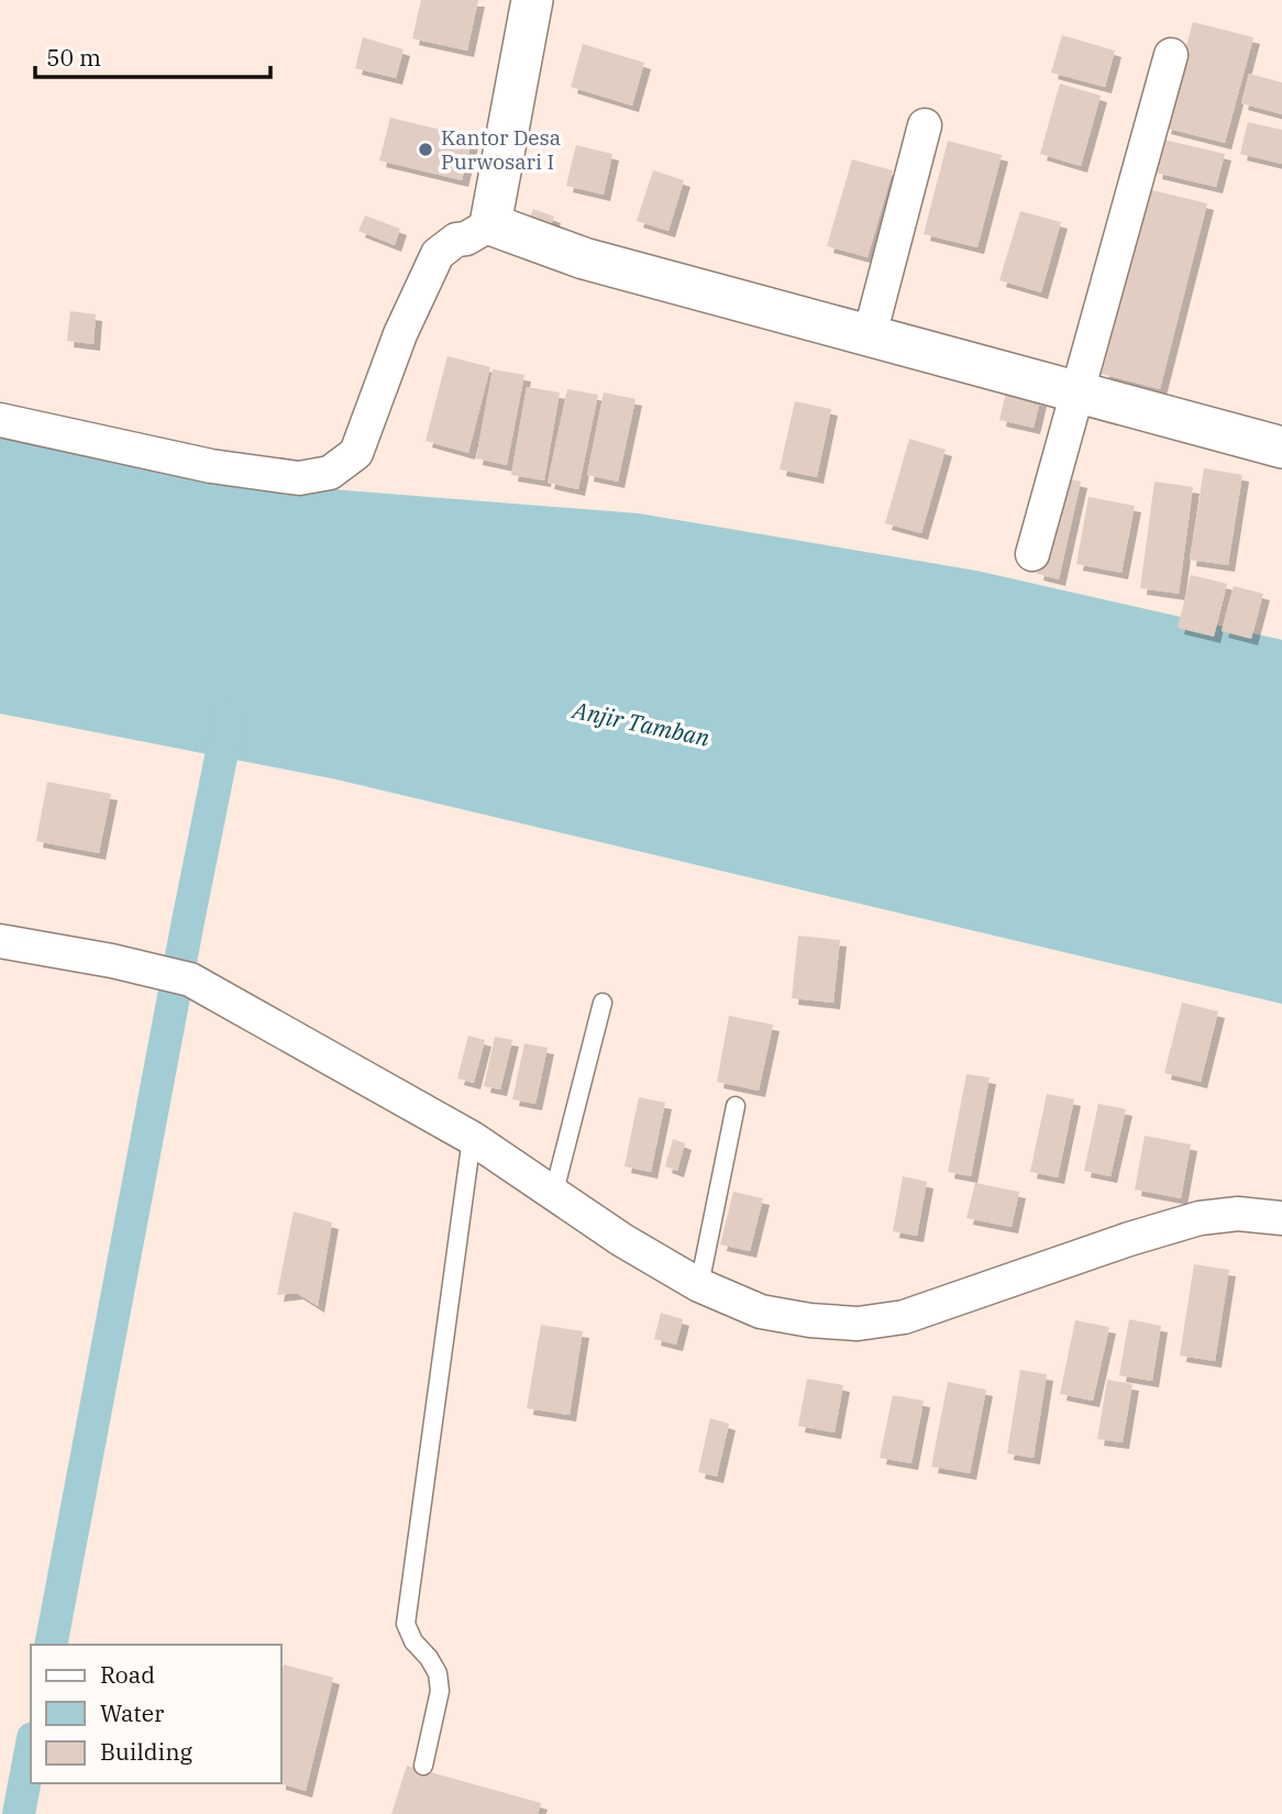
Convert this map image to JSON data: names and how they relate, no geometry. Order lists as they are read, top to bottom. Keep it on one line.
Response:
{"water":["Anjir Tamban"],"places":["Kantor Desa Purwosari I"],"legend":["Road","Water","Building"],"scale_bar":"50 m"}
